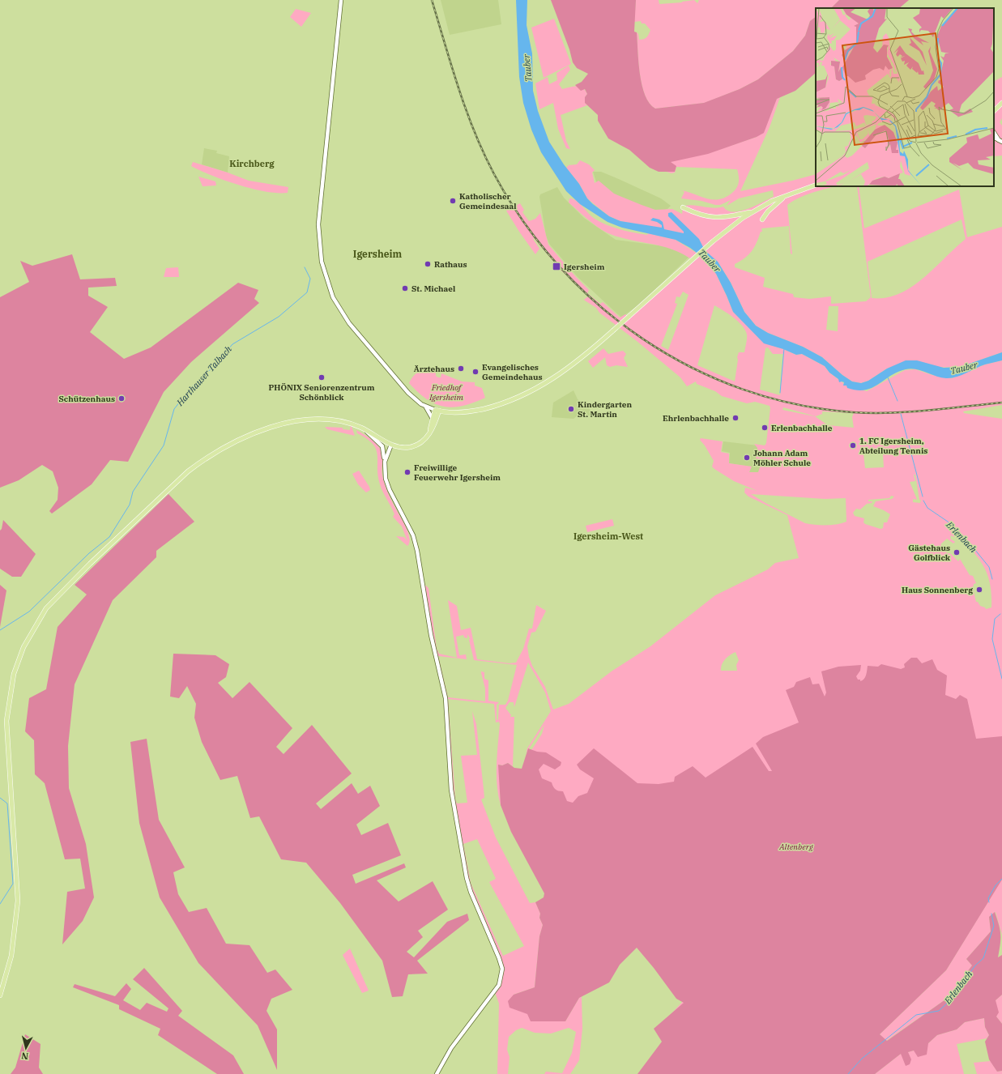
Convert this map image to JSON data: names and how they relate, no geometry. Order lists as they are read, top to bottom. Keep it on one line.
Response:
{"districts":["Kirchberg","Igersheim","Igersheim-West"],"water":["Tauber","Harthauser Talbach","Erlenbach"],"parks":["Friedhof Igersheim","Altenberg"],"places":{"other":["Katholischer Gemeindesaal","Rathaus","St. Michael","Ärztehaus","Evangelisches Gemeindehaus","PHÖNIX Seniorenzentrum Schönblick","Schützenhaus","Kindergarten St. Martin","Ehrlenbachhalle","Erlenbachhalle","1. FC Igersheim, Abteilung Tennis","Johann Adam Möhler Schule","Freiwillige Feuerwehr Igersheim","Gästehaus Golfblick","Haus Sonnenberg"],"transit":["Igersheim"]},"north":"bottom"}
